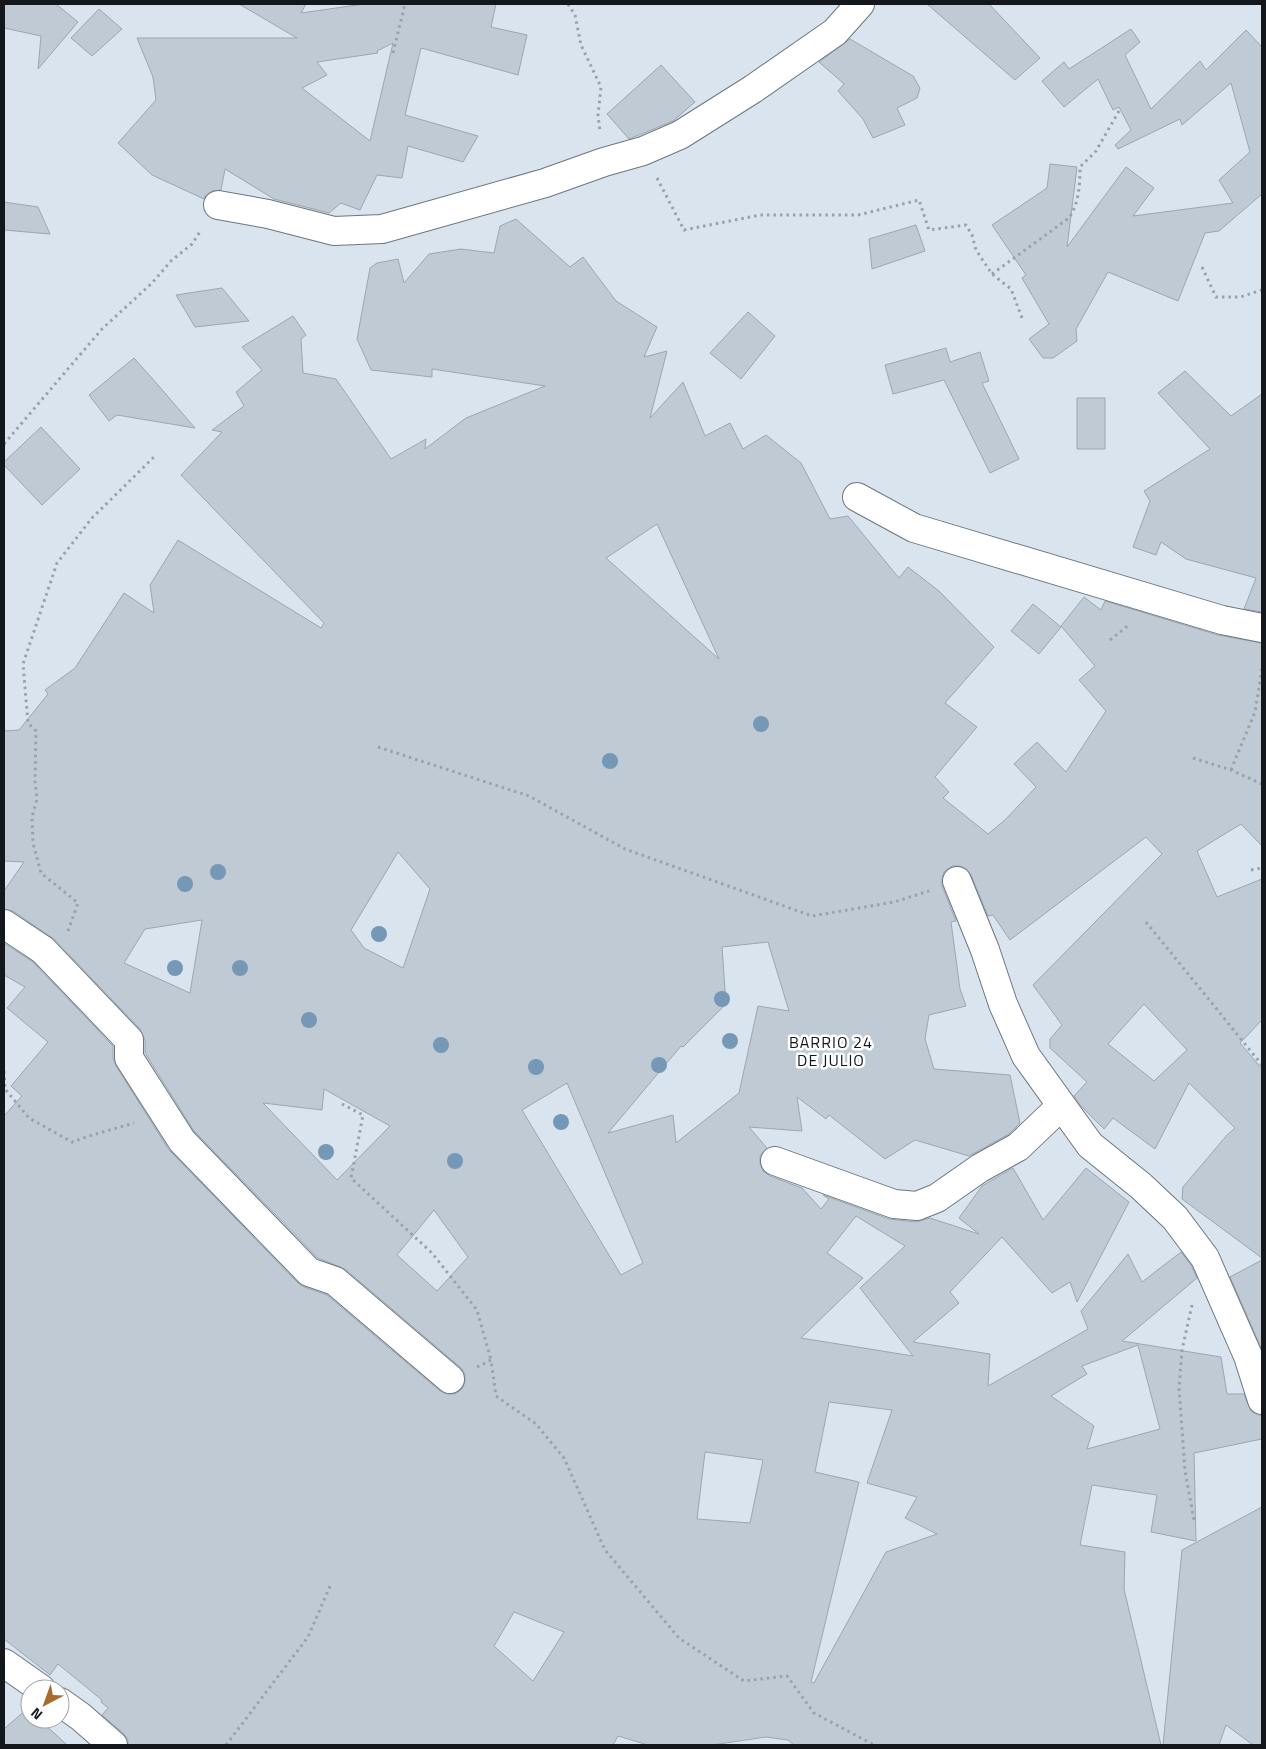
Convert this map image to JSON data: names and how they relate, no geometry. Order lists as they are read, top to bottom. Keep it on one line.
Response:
{"districts":["BARRIO 24 DE JULIO"],"north":"bottom left"}
